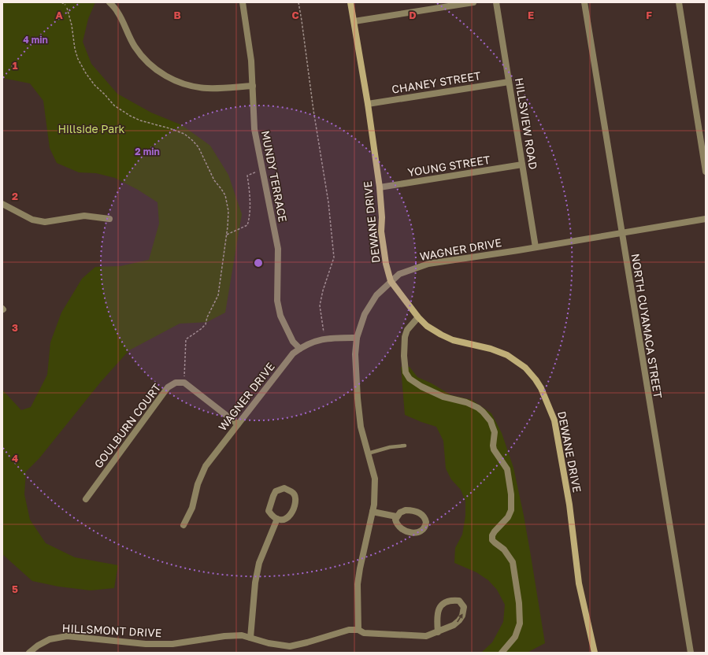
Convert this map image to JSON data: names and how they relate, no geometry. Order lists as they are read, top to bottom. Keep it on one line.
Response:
{"streets":{"street":["CHANEY STREET","HILLSVIEW ROAD","YOUNG STREET","MUNDY TERRACE","DEWANE DRIVE","WAGNER DRIVE","NORTH CUYAMACA STREET","GOULBURN COURT","HILLSMONT DRIVE"]},"crossings":[["CHANEY STREET","HILLSVIEW ROAD"],["CHANEY STREET","DEWANE DRIVE"],["HILLSVIEW ROAD","YOUNG STREET"],["HILLSVIEW ROAD","WAGNER DRIVE"],["YOUNG STREET","DEWANE DRIVE"],["MUNDY TERRACE","WAGNER DRIVE"],["DEWANE DRIVE","WAGNER DRIVE"],["WAGNER DRIVE","NORTH CUYAMACA STREET"]],"parks":["Hillside Park"],"grid":{"columns":["A","B","C","D","E","F"],"rows":["1","2","3","4","5"]},"rings":["4 min","2 min"]}
